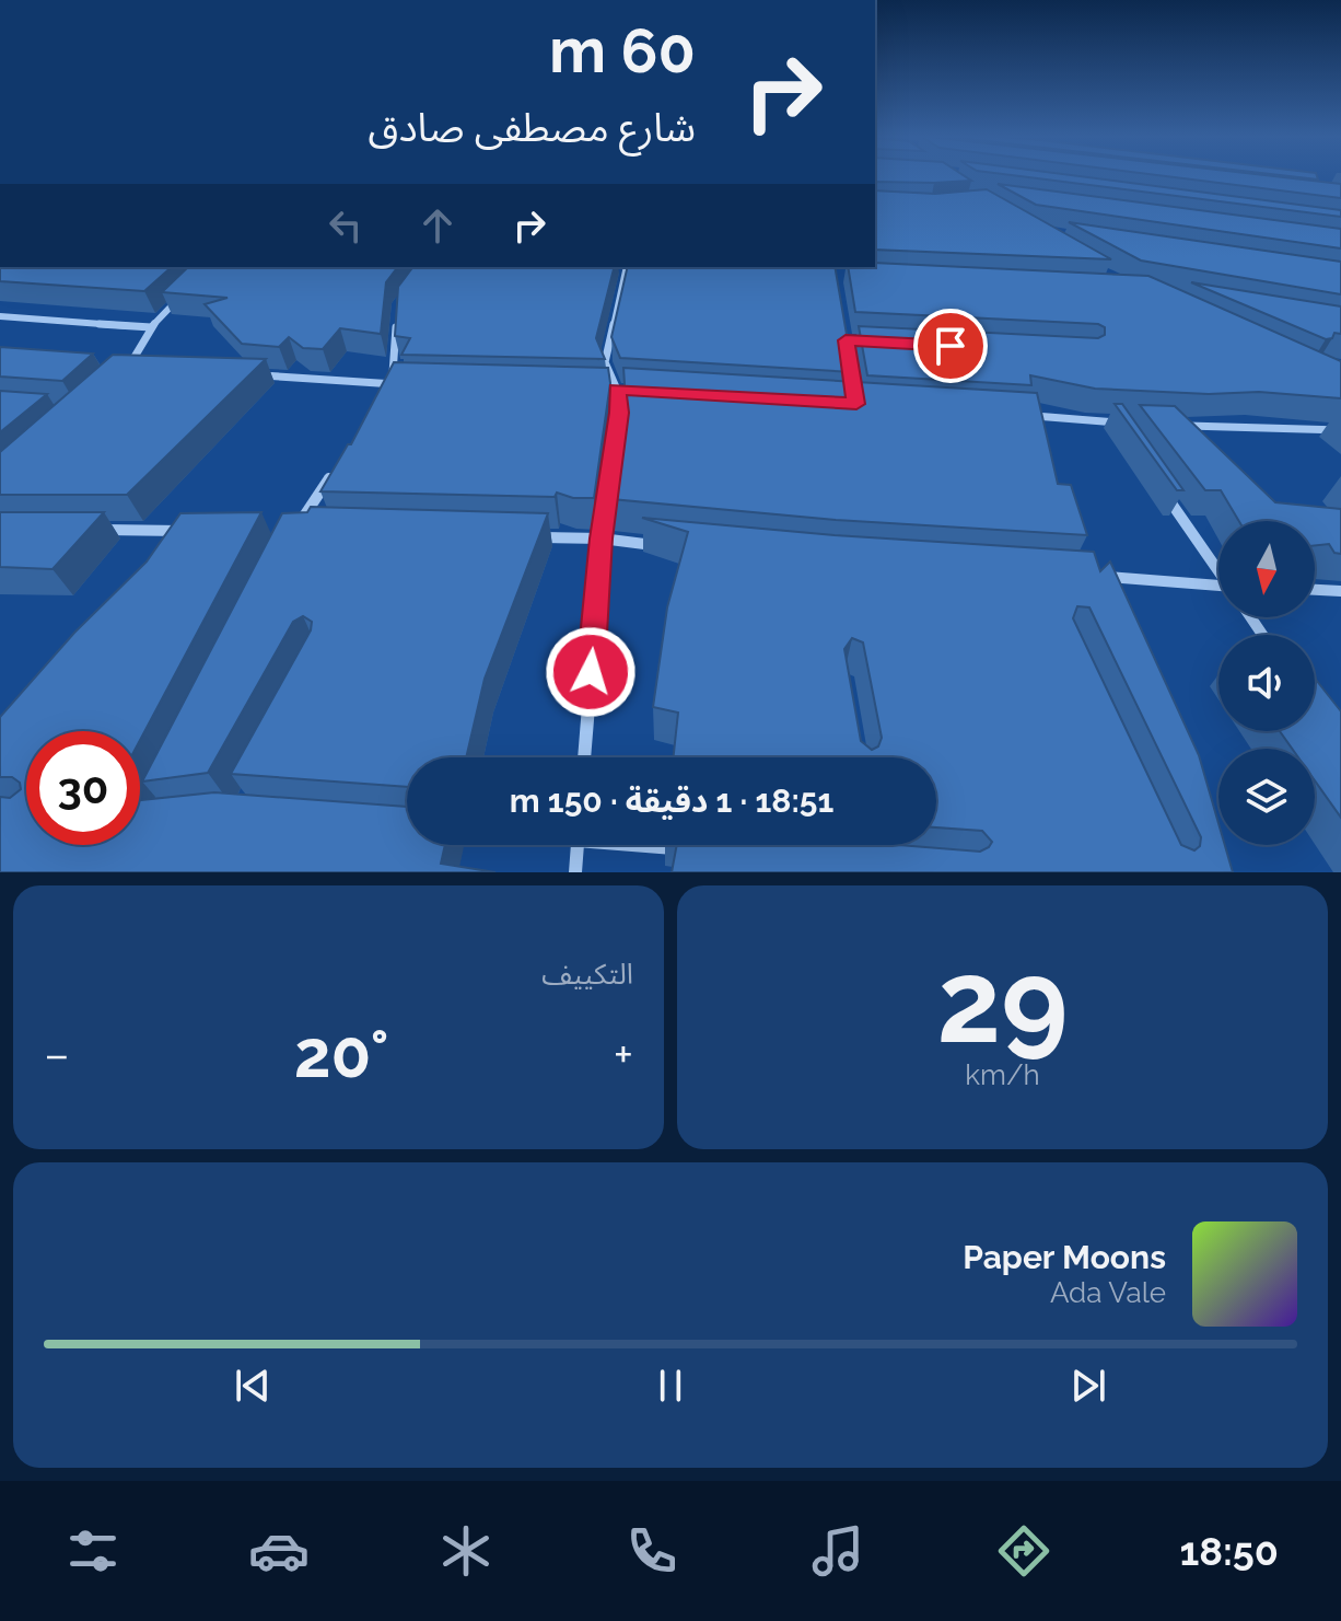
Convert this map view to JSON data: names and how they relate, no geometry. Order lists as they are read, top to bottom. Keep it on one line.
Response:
{"north":"bottom","page":{"turn":["60 m","شارع مصطفى صادق"],"limit":"30","trip":"18:51 · 1 دقيقة · 150 m","tile":[["29","km/h"],"التكييف"],"heat":["−","20°","+"],"song":["Paper Moons","Ada Vale"],"tabs":"18:50"}}
